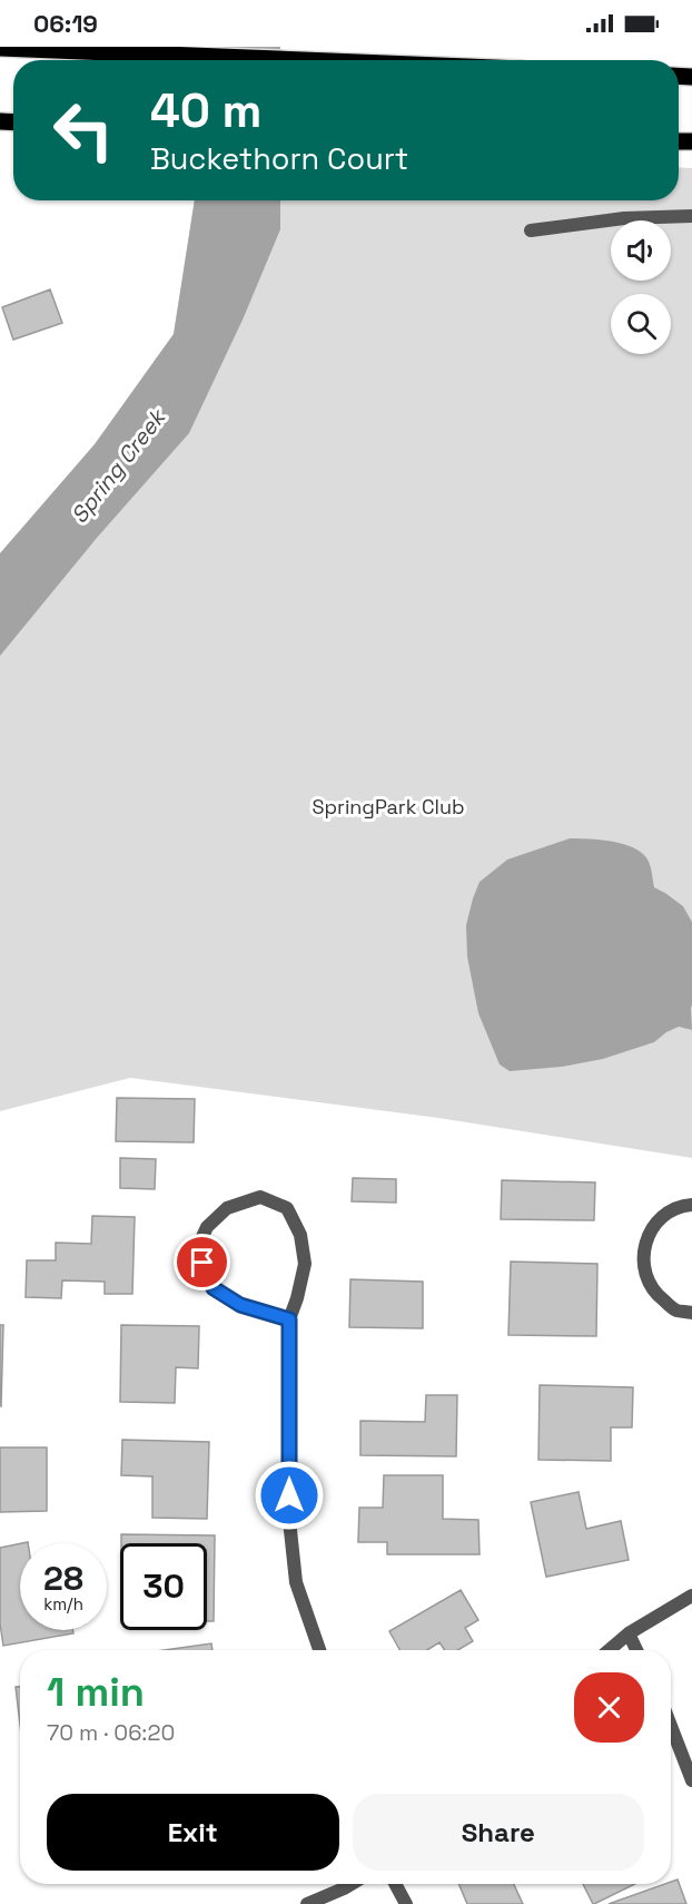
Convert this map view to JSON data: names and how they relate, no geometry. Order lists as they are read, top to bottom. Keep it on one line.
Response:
{"water":["Spring Creek"],"parks":["SpringPark Club"],"page":{"status":"06:19","turn":["40 m","Buckethorn Court"],"speed":"28 km/h","limit":"30","heading":["1 min","70 m · 06:20"],"buttons":["Exit","Share"]}}
